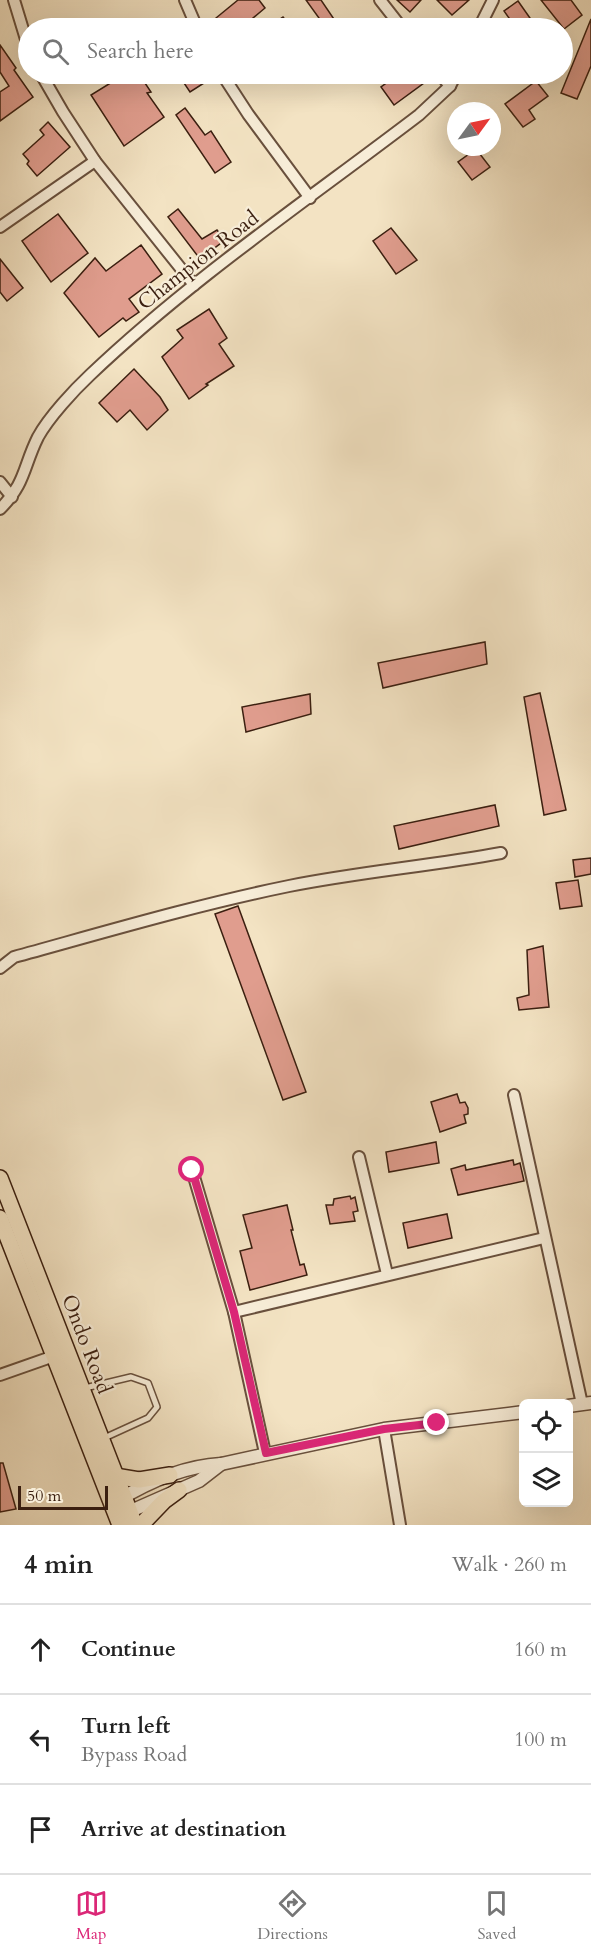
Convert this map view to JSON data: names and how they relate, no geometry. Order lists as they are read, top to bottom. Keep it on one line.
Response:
{"streets":{"main road":["Ondo Road"],"street":["Champion Road"]},"scale_bar":"50 m","north":"top right","page":{"search":"Search here","scale":"50 m","heading":["4 min","Walk · 260 m"],"list":[["Continue","160 m"],["Turn left","Bypass Road","100 m"],"Arrive at destination"],"nav":["Map","Directions","Saved"]}}
